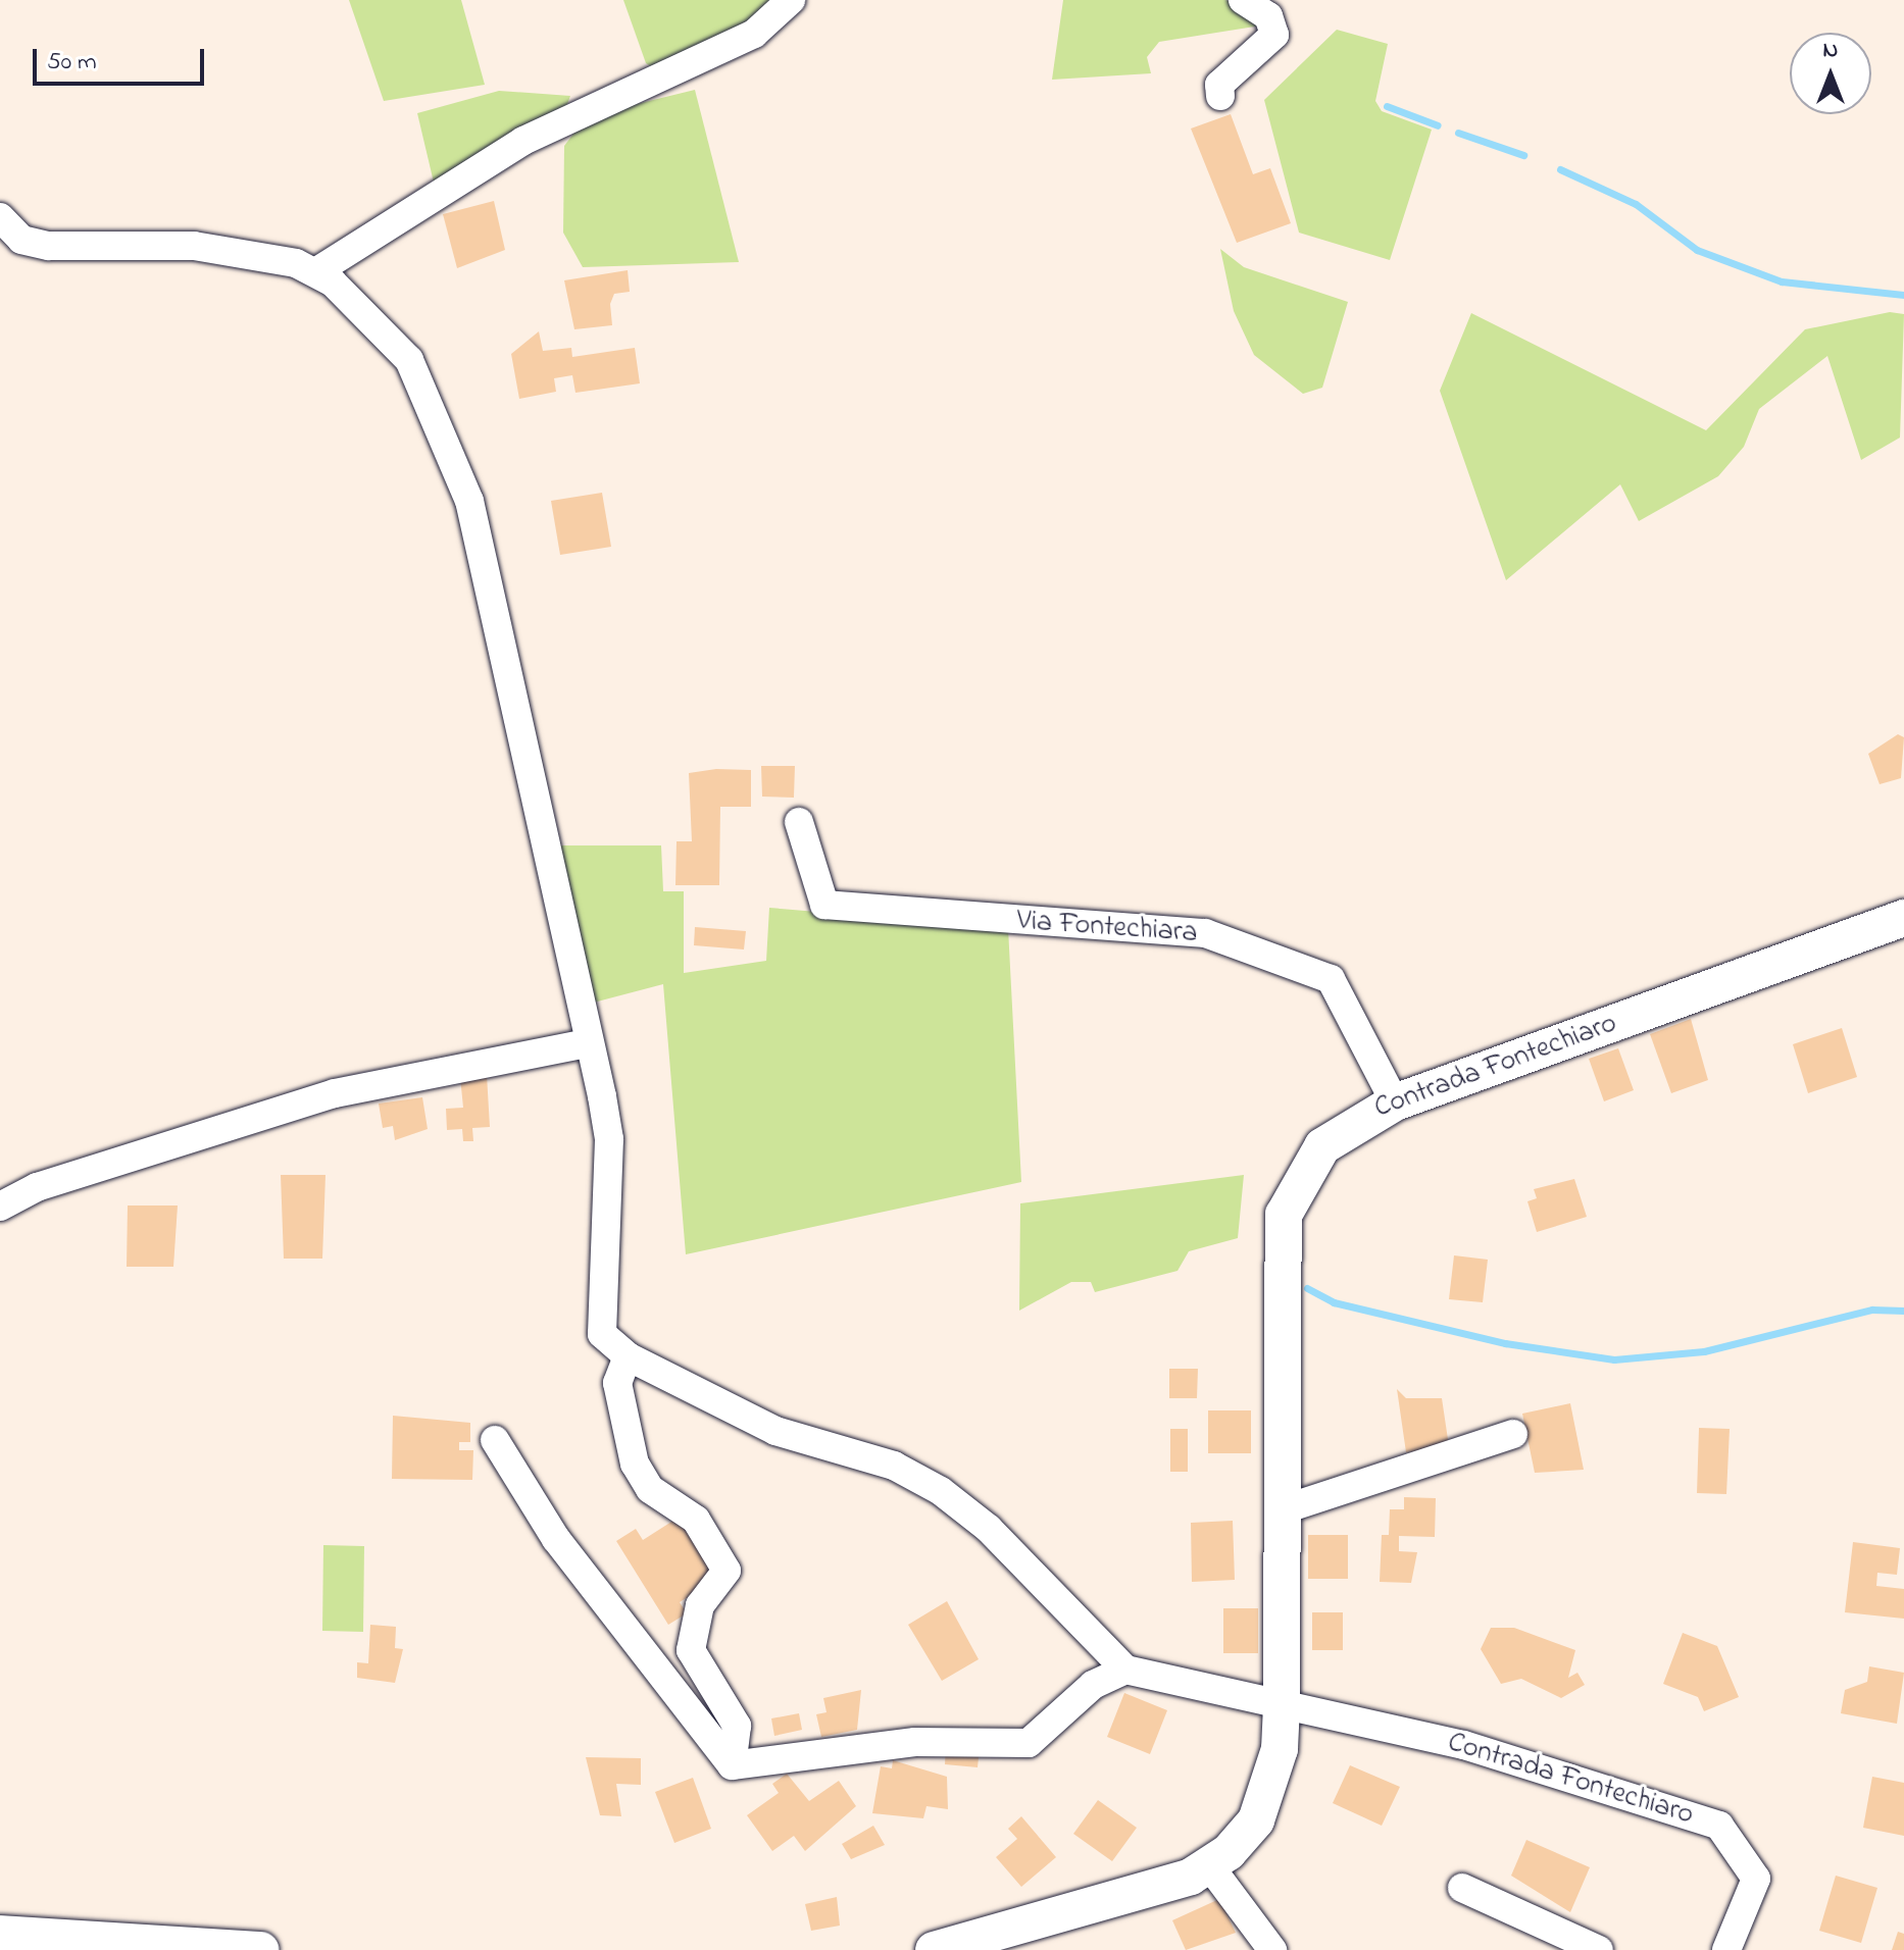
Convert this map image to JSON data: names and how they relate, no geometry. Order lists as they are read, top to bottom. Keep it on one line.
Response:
{"streets":{"main road":["Contrada Fontechiaro"],"street":["Via Fontechiara"]},"crossings":[["Via Fontechiara","Contrada Fontechiaro"]],"scale_bar":"50 m","north":"top"}
